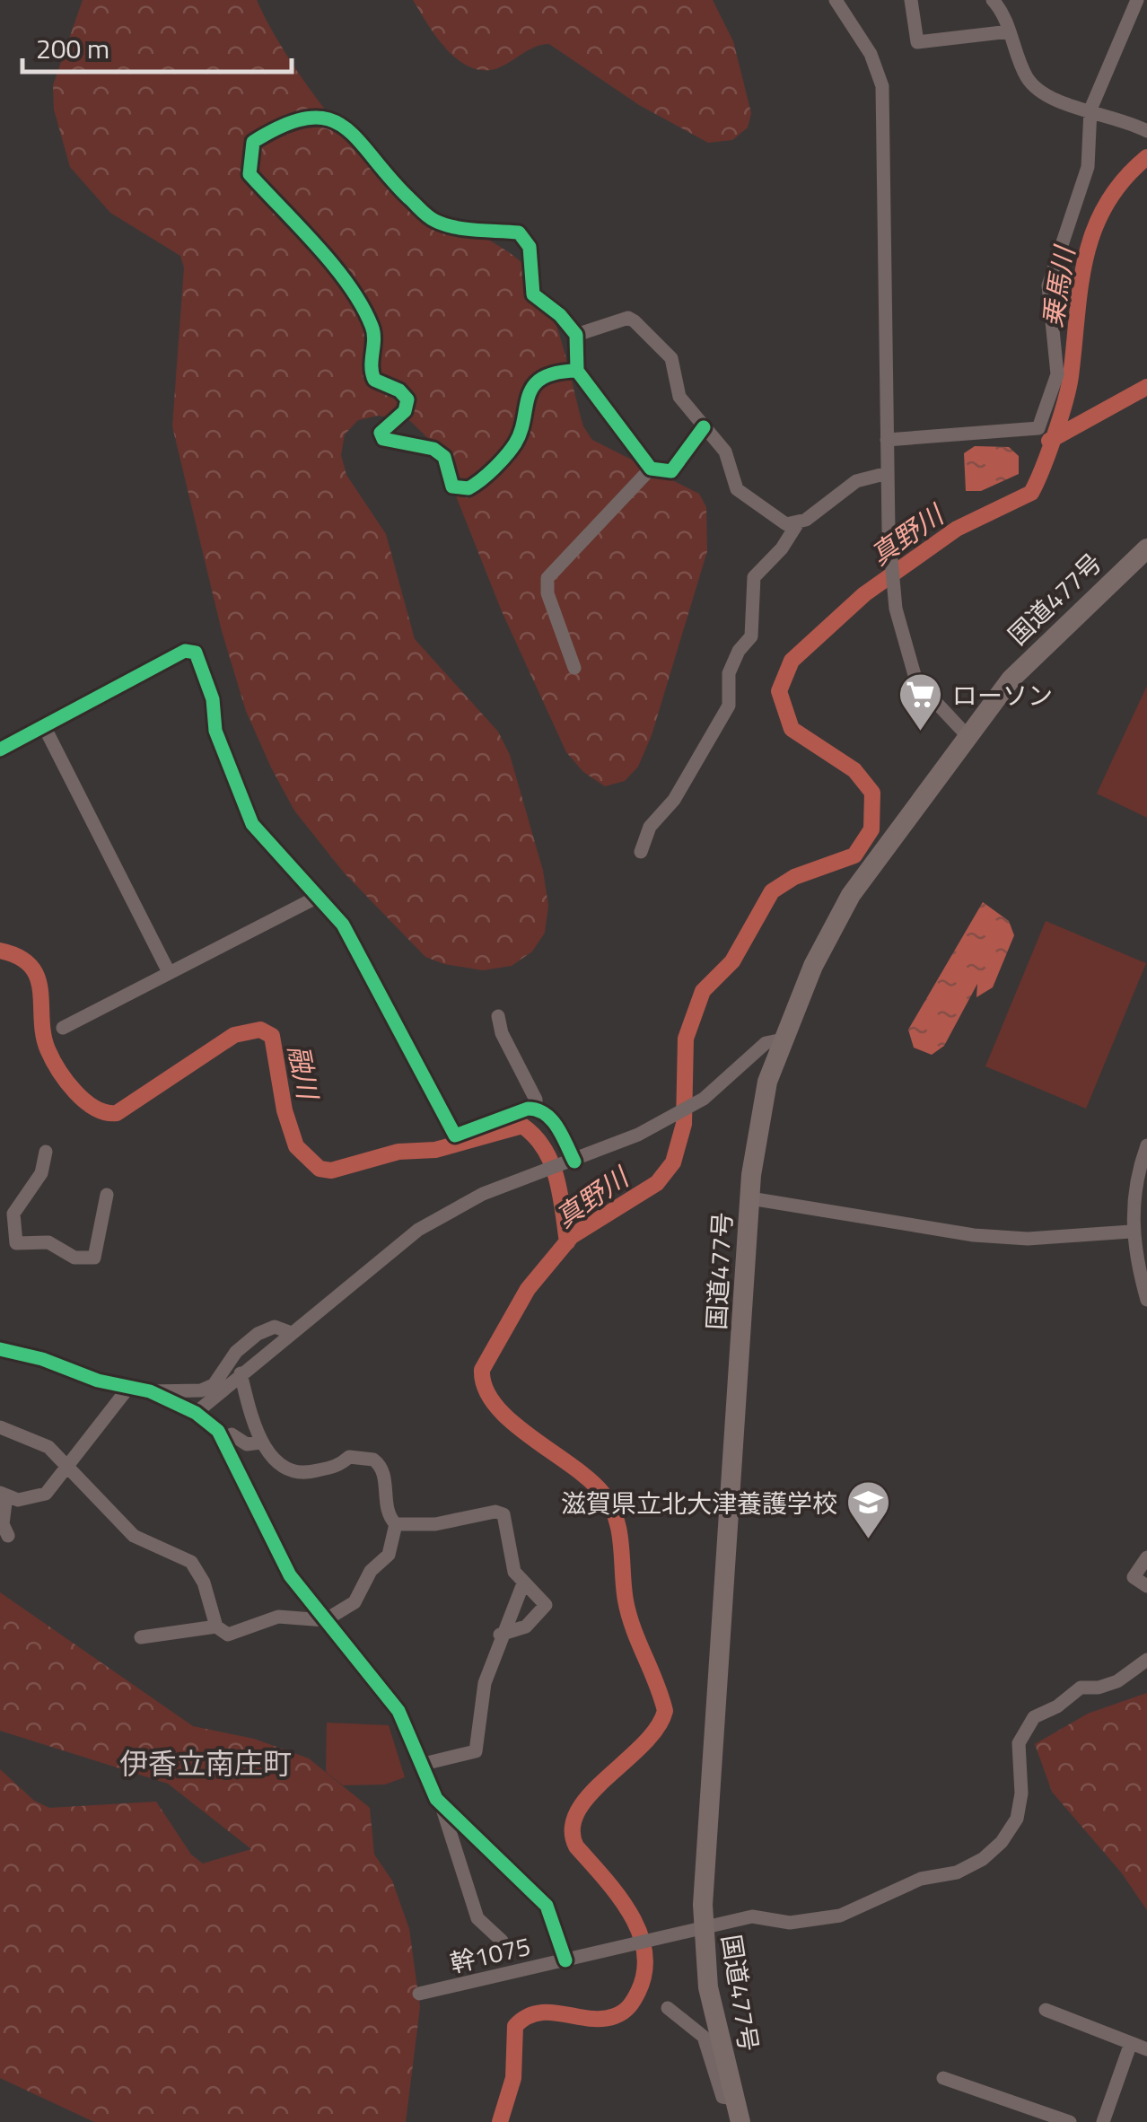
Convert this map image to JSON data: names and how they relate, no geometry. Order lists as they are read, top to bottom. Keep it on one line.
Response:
{"streets":{"highway":["国道477号"],"street":["幹1075"]},"crossings":[["国道477号","幹1075"]],"districts":["伊香立南庄町"],"water":["乗馬川","真野川","融川"],"places":{"supermarket":["ローソン"],"school or university":["滋賀県立北大津養護学校"]},"scale_bar":"200 m"}
